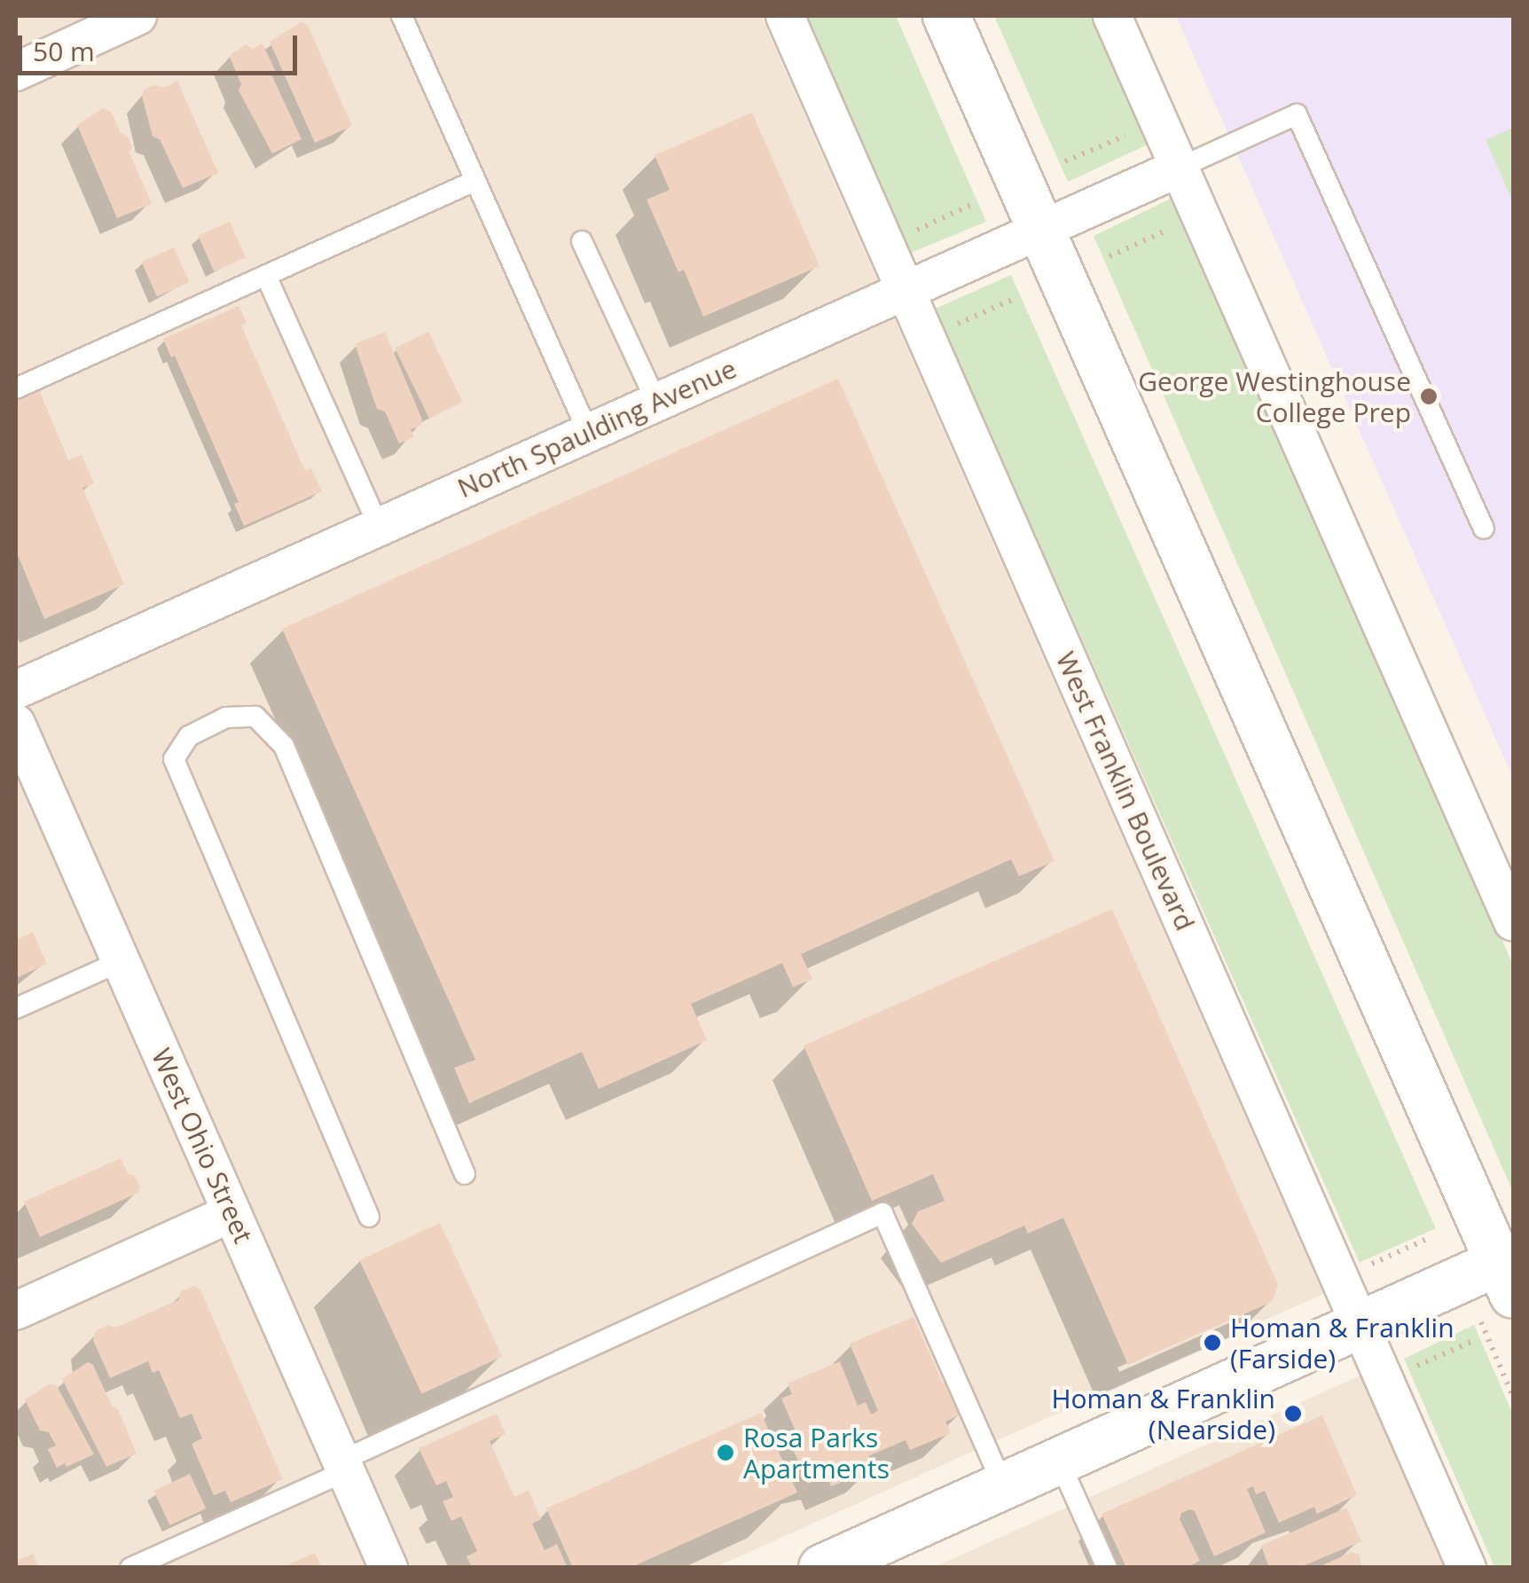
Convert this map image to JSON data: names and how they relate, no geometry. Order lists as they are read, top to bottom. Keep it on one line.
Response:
{"streets":{"street":["North Spaulding Avenue","West Franklin Boulevard","West Ohio Street"]},"crossings":[["North Spaulding Avenue","West Franklin Boulevard"]],"places":["George Westinghouse College Prep","Homan & Franklin (Farside)","Homan & Franklin (Nearside)","Rosa Parks Apartments"],"scale_bar":"50 m"}
